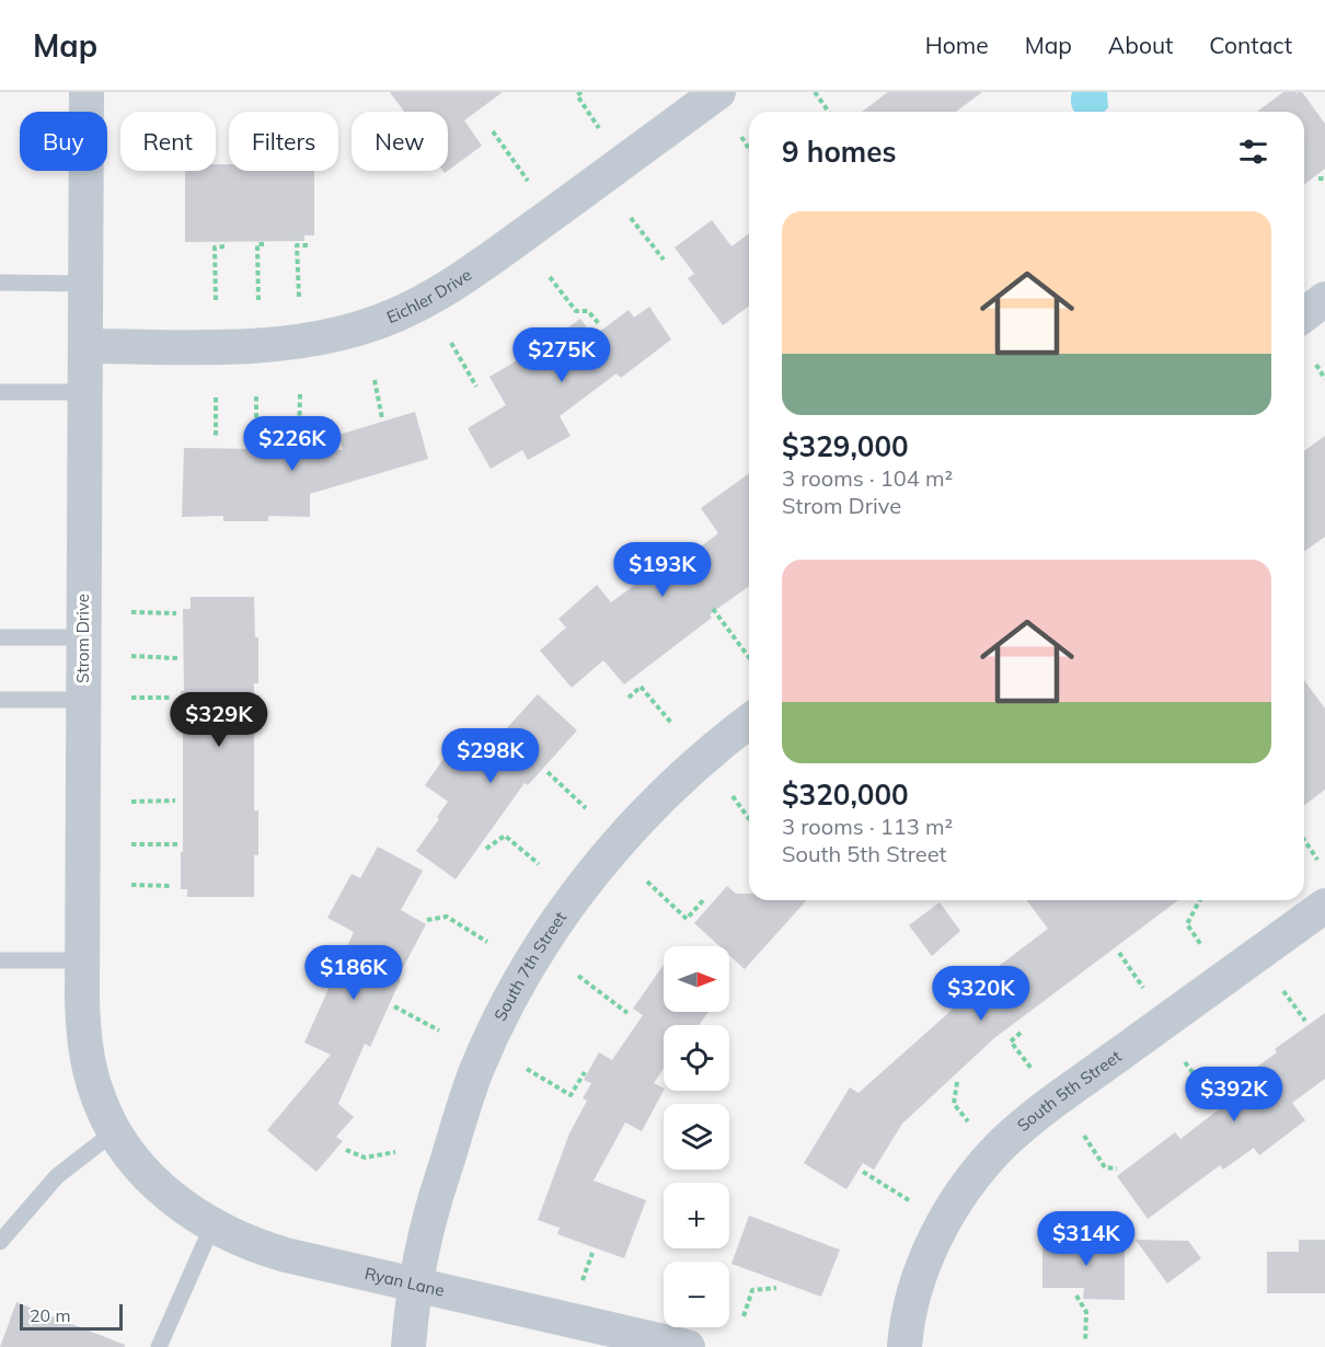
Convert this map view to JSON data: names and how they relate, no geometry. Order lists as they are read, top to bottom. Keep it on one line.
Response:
{"streets":{"street":["Eichler Drive","Strom Drive","South 7th Street","South 5th Street","Ryan Lane"]},"crossings":[["Eichler Drive","Strom Drive"],["Strom Drive","Ryan Lane"],["South 7th Street","Ryan Lane"]],"scale_bar":"20 m","north":"right","page":{"header":"Map","nav":["Home","Map","About","Contact"],"chip":["Buy","Rent","Filters","New"],"heading":"9 homes","list":[{"name":"$329,000","note":"3 rooms · 104 m² · Strom Drive"},{"name":"$320,000","note":"3 rooms · 113 m² · South 5th Street"}],"price":["$275K","$226K","$193K","$329K","$298K","$186K","$320K","$392K","$314K"],"map_buttons":["+","−"],"scale":"20 m"}}
